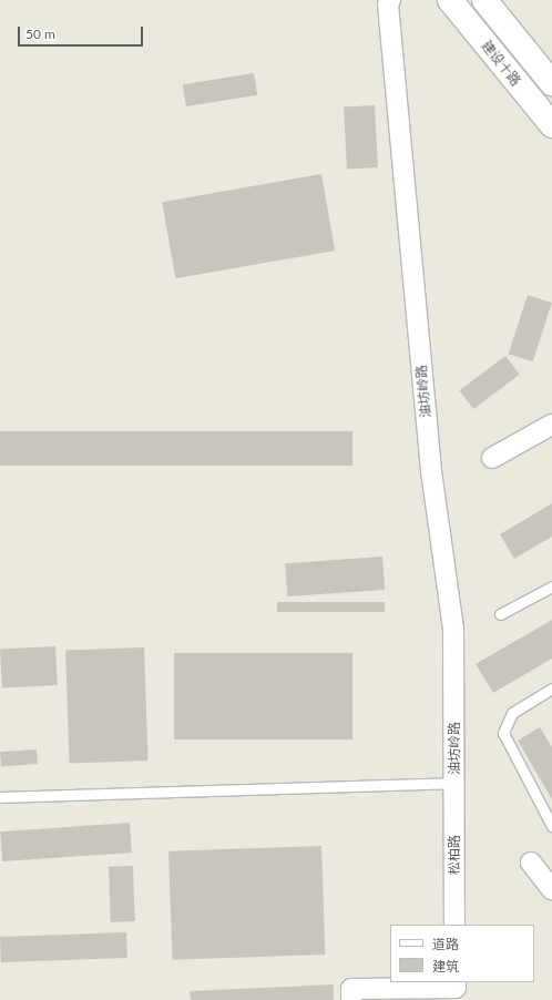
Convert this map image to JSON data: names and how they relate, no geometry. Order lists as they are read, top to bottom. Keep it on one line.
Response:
{"streets":{"main road":["建设十路"],"street":["油坊岭路","松柏路"]},"crossings":[["油坊岭路","松柏路"]],"legend":["道路","建筑"],"scale_bar":"50 m"}
